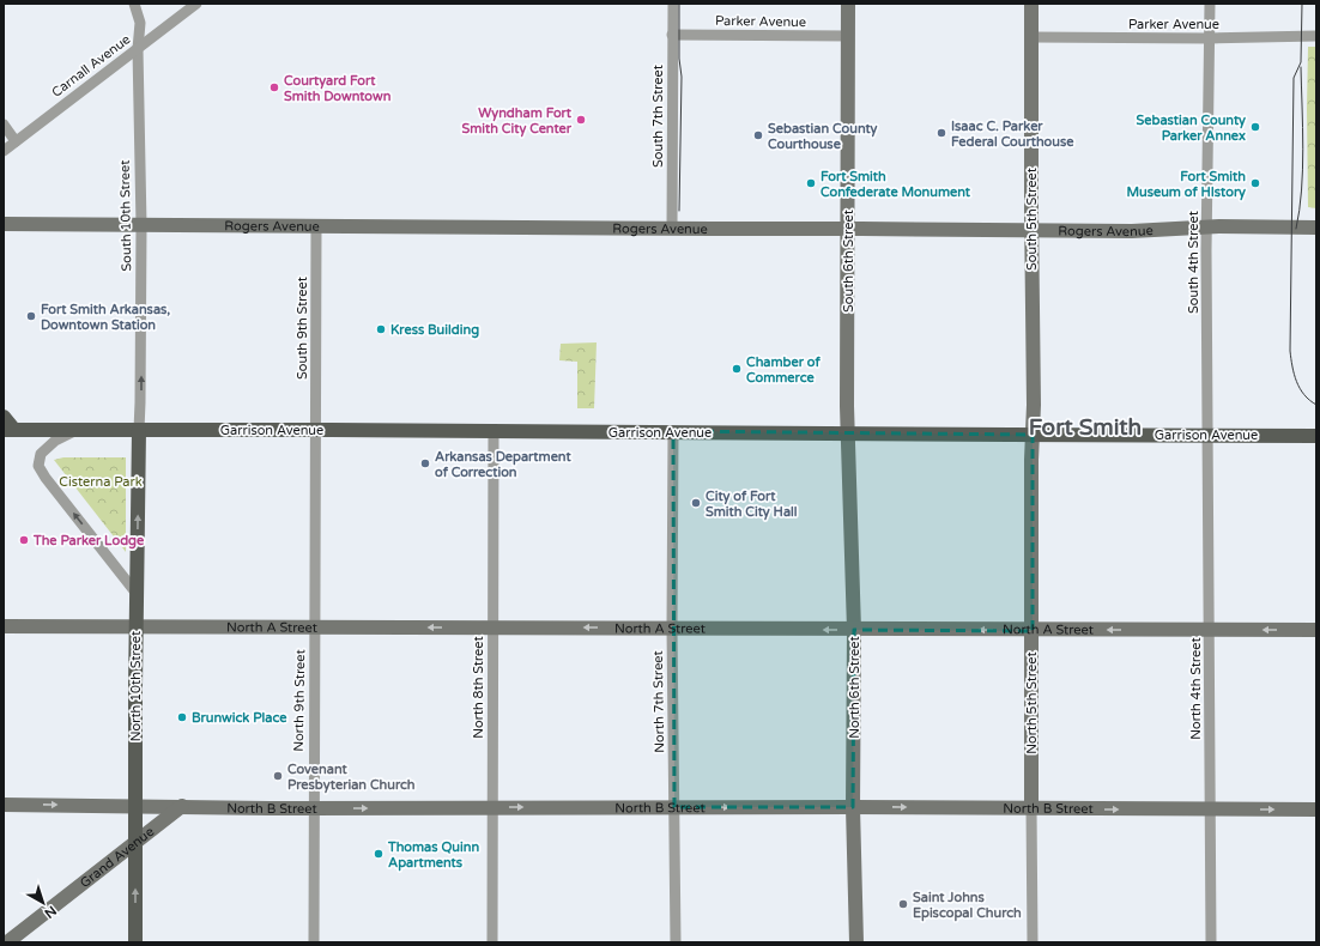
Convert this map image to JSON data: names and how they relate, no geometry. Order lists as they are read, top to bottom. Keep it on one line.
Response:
{"streets":{"main road":["Garrison Avenue","North 10th Street"],"street":["Parker Avenue","Carnall Avenue","South 7th Street","South 10th Street","South 5th Street","Rogers Avenue","South 6th Street","South 4th Street","South 9th Street","North A Street","North 8th Street","North 6th Street","North 4th Street","North 9th Street","North 7th Street","North 5th Street","North B Street","Grand Avenue"]},"crossings":[["Parker Avenue","South 7th Street"],["Parker Avenue","South 5th Street"],["Parker Avenue","South 6th Street"],["Parker Avenue","South 4th Street"],["Carnall Avenue","South 10th Street"],["South 7th Street","Rogers Avenue"],["South 10th Street","Rogers Avenue"],["South 10th Street","Garrison Avenue"],["South 10th Street","North 10th Street"],["South 5th Street","Rogers Avenue"],["South 5th Street","Garrison Avenue"],["South 5th Street","North 5th Street"],["Rogers Avenue","South 6th Street"],["Rogers Avenue","South 4th Street"],["Rogers Avenue","South 9th Street"],["South 6th Street","Garrison Avenue"],["South 6th Street","North 6th Street"],["South 4th Street","Garrison Avenue"],["South 4th Street","North 4th Street"],["South 9th Street","Garrison Avenue"],["South 9th Street","North 9th Street"],["Garrison Avenue","North 10th Street"],["Garrison Avenue","North 8th Street"],["Garrison Avenue","North 6th Street"],["Garrison Avenue","North 4th Street"],["Garrison Avenue","North 9th Street"],["Garrison Avenue","North 7th Street"],["Garrison Avenue","North 5th Street"],["North A Street","North 10th Street"],["North A Street","North 8th Street"],["North A Street","North 6th Street"],["North A Street","North 4th Street"],["North A Street","North 9th Street"],["North A Street","North 7th Street"],["North A Street","North 5th Street"],["North 10th Street","North B Street"],["North 10th Street","Grand Avenue"],["North 8th Street","North B Street"],["North 6th Street","North B Street"],["North 4th Street","North B Street"],["North 9th Street","North B Street"],["North 7th Street","North B Street"],["North 5th Street","North B Street"],["North B Street","Grand Avenue"]],"one_way":["South 10th Street","North A Street","North 10th Street","North B Street"],"districts":["Fort Smith"],"parks":["Cisterna Park"],"places":["Courtyard Fort Smith Downtown","Wyndham Fort Smith City Center","Sebastian County Parker Annex","Isaac C. Parker Federal Courthouse","Sebastian County Courthouse","Fort Smith Confederate Monument","Fort Smith Museum of HIstory","Fort Smith Arkansas, Downtown Station","Kress Building","Chamber of Commerce","Arkansas Department of Correction","City of Fort Smith City Hall","The Parker Lodge","Brunwick Place","Covenant Presbyterian Church","Thomas Quinn Apartments","Saint Johns Episcopal Church"],"north":"bottom right"}
